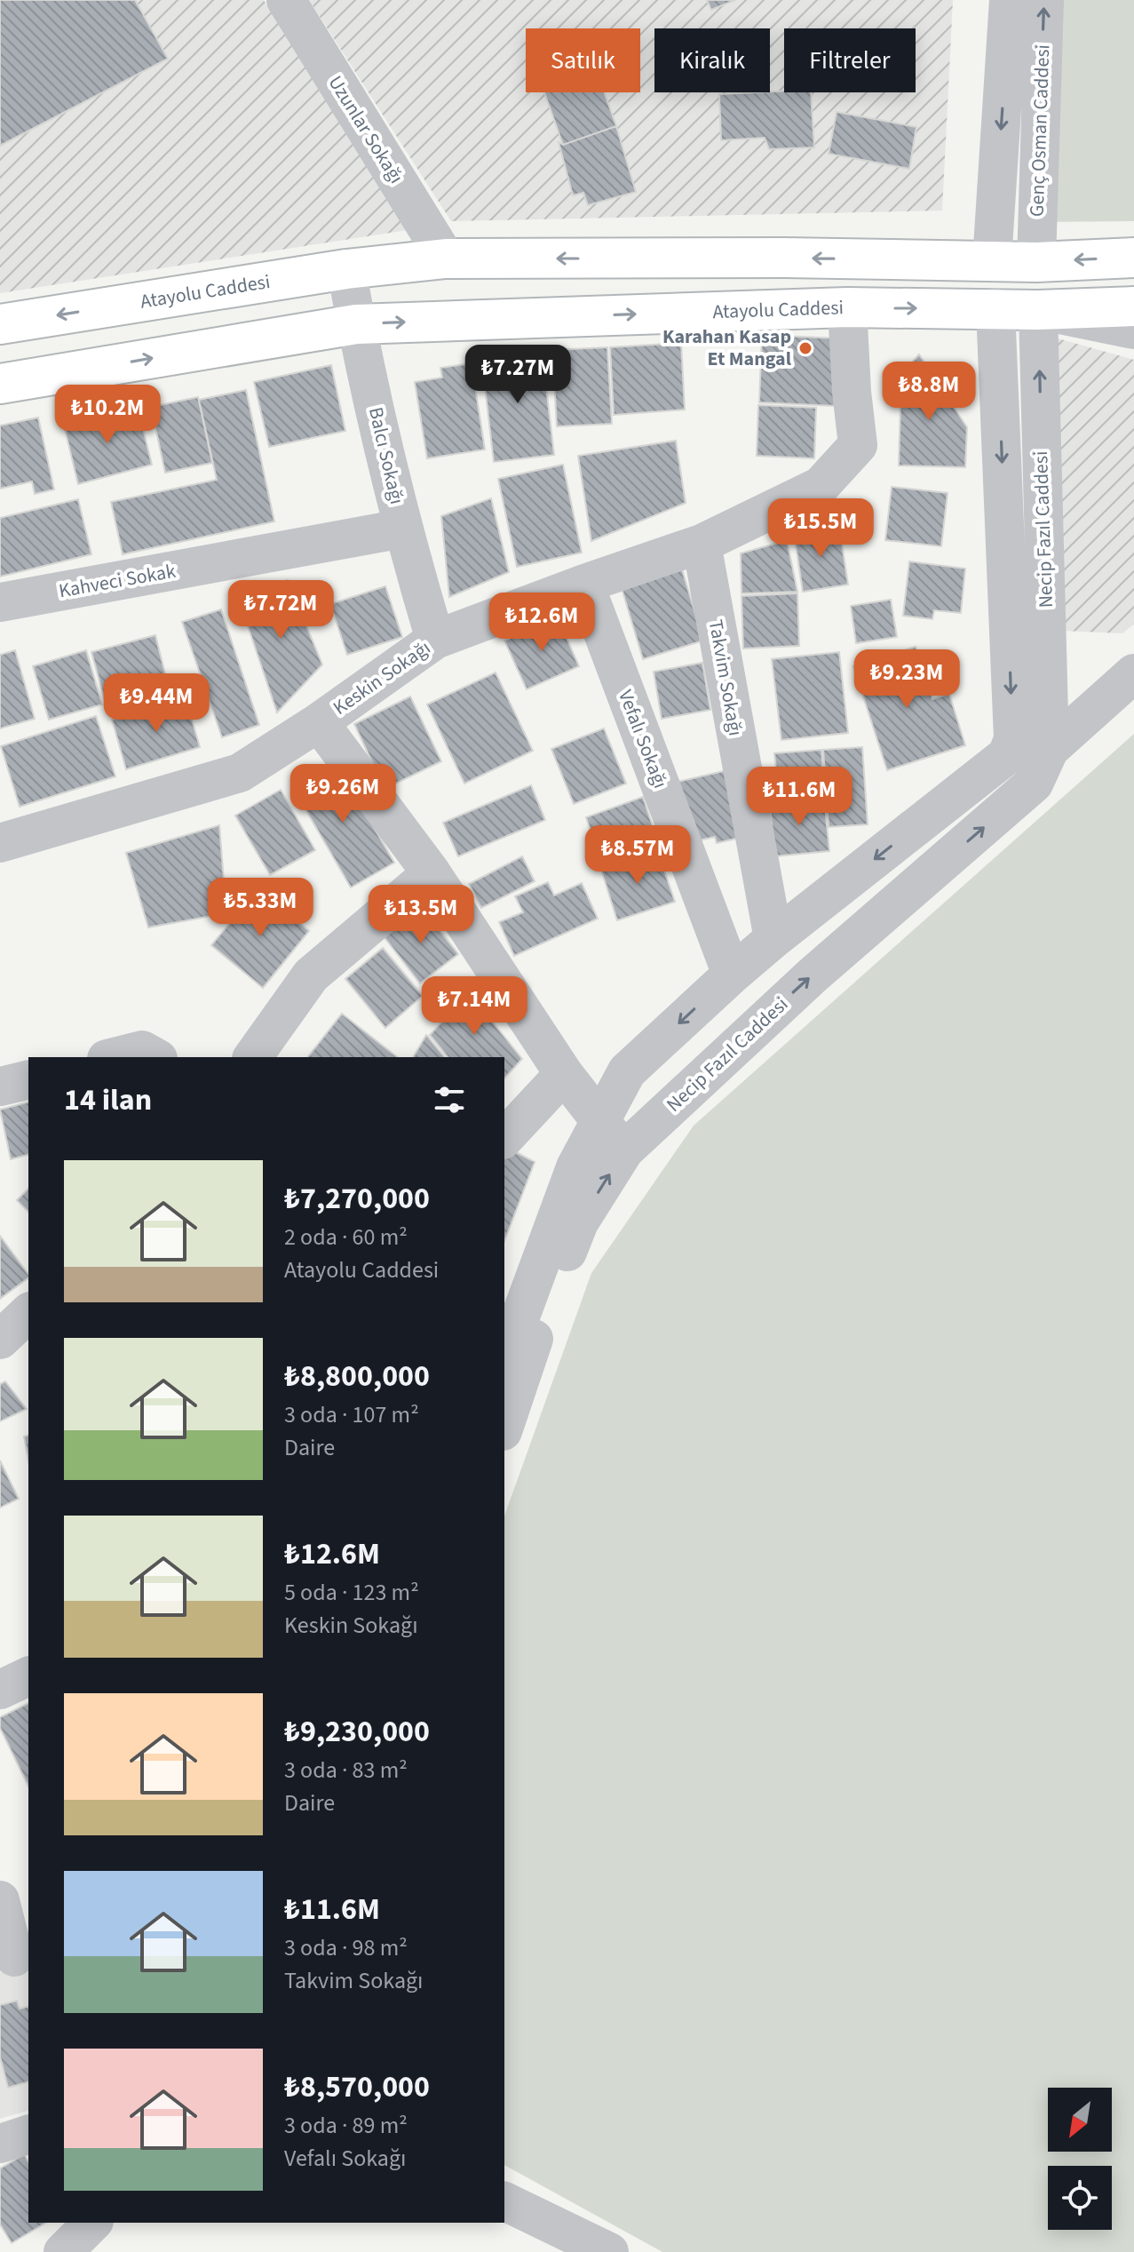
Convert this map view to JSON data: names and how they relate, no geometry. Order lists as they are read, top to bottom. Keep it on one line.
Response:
{"streets":{"main road":["Atayolu Caddesi"],"street":["Uzunlar Sokağı","Genç Osman Caddesi","Balcı Sokağı","Necip Fazıl Caddesi","Kahveci Sokak","Keskin Sokağı","Takvim Sokağı","Vefalı Sokağı"]},"crossings":[["Uzunlar Sokağı","Atayolu Caddesi"],["Genç Osman Caddesi","Atayolu Caddesi"],["Atayolu Caddesi","Balcı Sokağı"],["Atayolu Caddesi","Necip Fazıl Caddesi"],["Atayolu Caddesi","Keskin Sokağı"],["Balcı Sokağı","Kahveci Sokak"],["Balcı Sokağı","Keskin Sokağı"],["Necip Fazıl Caddesi","Keskin Sokağı"],["Necip Fazıl Caddesi","Takvim Sokağı"],["Necip Fazıl Caddesi","Vefalı Sokağı"],["Keskin Sokağı","Takvim Sokağı"],["Keskin Sokağı","Vefalı Sokağı"]],"places":["Karahan Kasap Et Mangal"],"north":"bottom left","page":{"chip":["Satılık","Kiralık","Filtreler"],"price":["₺7.27M","₺8.8M","₺10.2M","₺15.5M","₺7.72M","₺12.6M","₺9.23M","₺9.44M","₺9.26M","₺11.6M","₺8.57M","₺5.33M","₺13.5M","₺7.14M"],"heading":"14 ilan","list":[{"name":"₺7,270,000","note":"2 oda · 60 m² · Atayolu Caddesi"},{"name":"₺8,800,000","note":"3 oda · 107 m² · Daire"},{"name":"₺12.6M","note":"5 oda · 123 m² · Keskin Sokağı"},{"name":"₺9,230,000","note":"3 oda · 83 m² · Daire"},{"name":"₺11.6M","note":"3 oda · 98 m² · Takvim Sokağı"},{"name":"₺8,570,000","note":"3 oda · 89 m² · Vefalı Sokağı"}]}}
